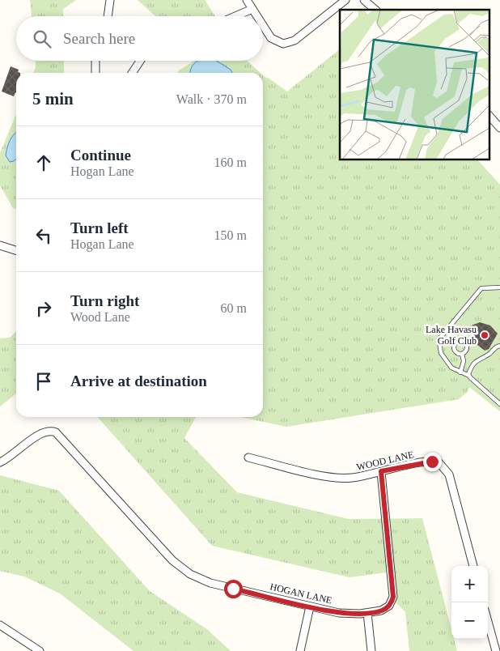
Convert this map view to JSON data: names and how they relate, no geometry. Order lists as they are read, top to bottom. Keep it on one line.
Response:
{"streets":{"street":["WOOD LANE","HOGAN LANE"]},"crossings":[["WOOD LANE","HOGAN LANE"]],"places":["Lake Havasu Golf Club"],"page":{"search":"Search here","heading":["5 min","Walk · 370 m"],"list":[["Continue","Hogan Lane","160 m"],["Turn left","Hogan Lane","150 m"],["Turn right","Wood Lane","60 m"],"Arrive at destination"],"map_buttons":["+","−"]}}
